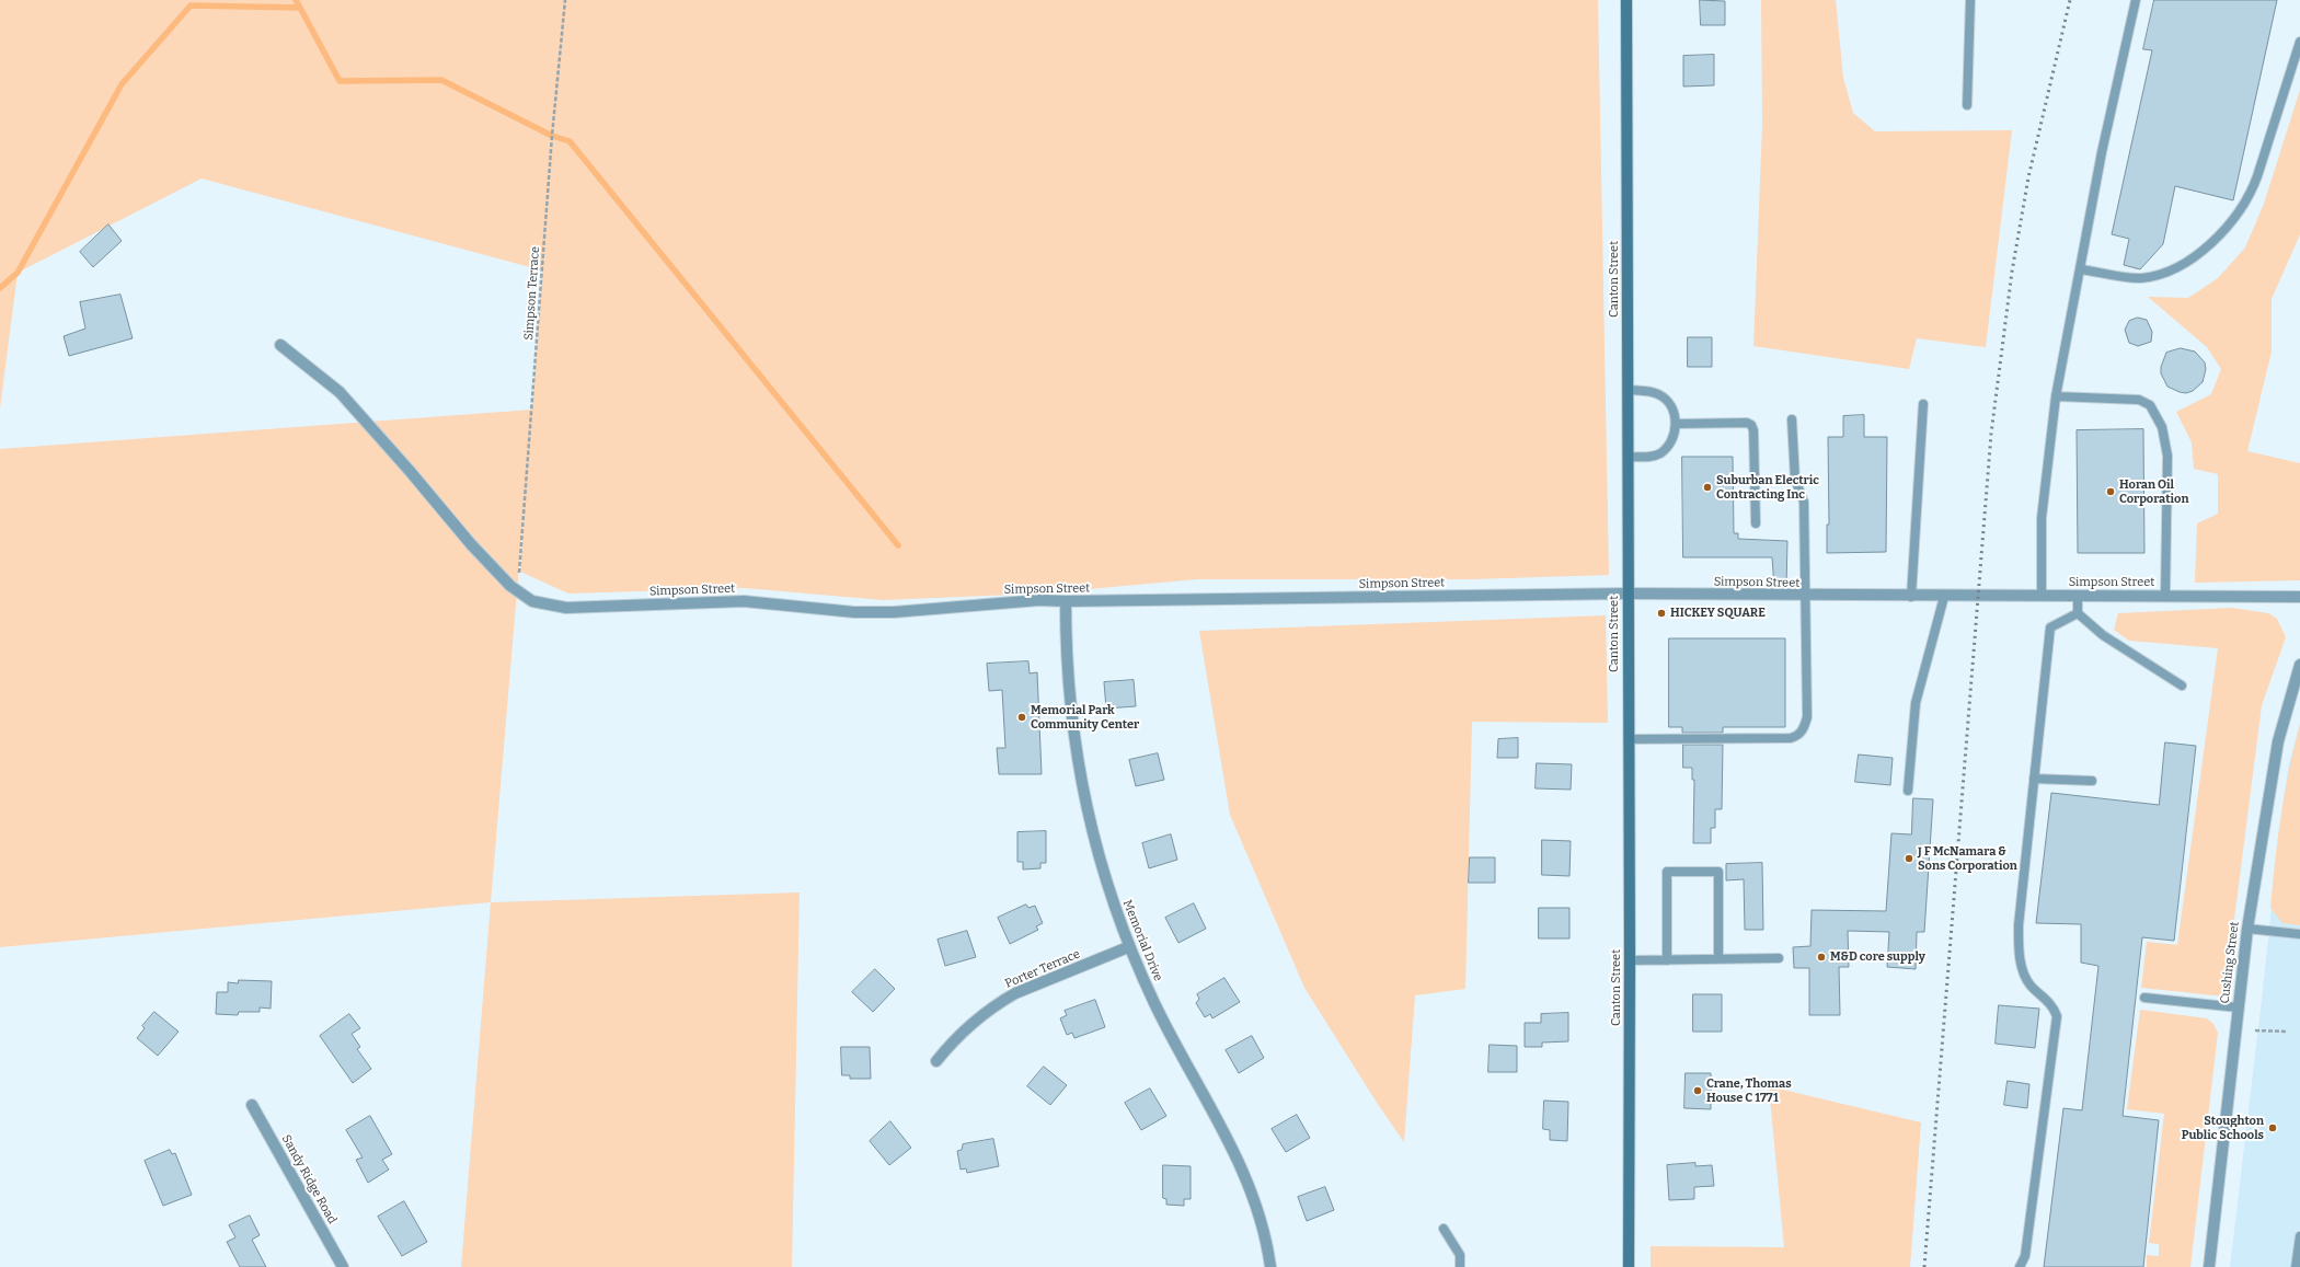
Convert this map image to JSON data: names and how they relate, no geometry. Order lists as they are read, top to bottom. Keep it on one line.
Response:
{"streets":{"main road":["Canton Street"],"street":["Simpson Street","Memorial Drive","Cushing Street","Porter Terrace","Sandy Ridge Road"],"path":["Simpson Terrace"]},"crossings":[["Canton Street","Simpson Street"],["Simpson Terrace","Simpson Street"],["Simpson Street","Memorial Drive"],["Memorial Drive","Porter Terrace"]],"places":["Suburban Electric Contracting Inc","Horan Oil Corporation","HICKEY SQUARE","Memorial Park Community Center","J F McNamara & Sons Corporation","M&D core supply","Crane, Thomas House C 1771","Stoughton Public Schools"]}
